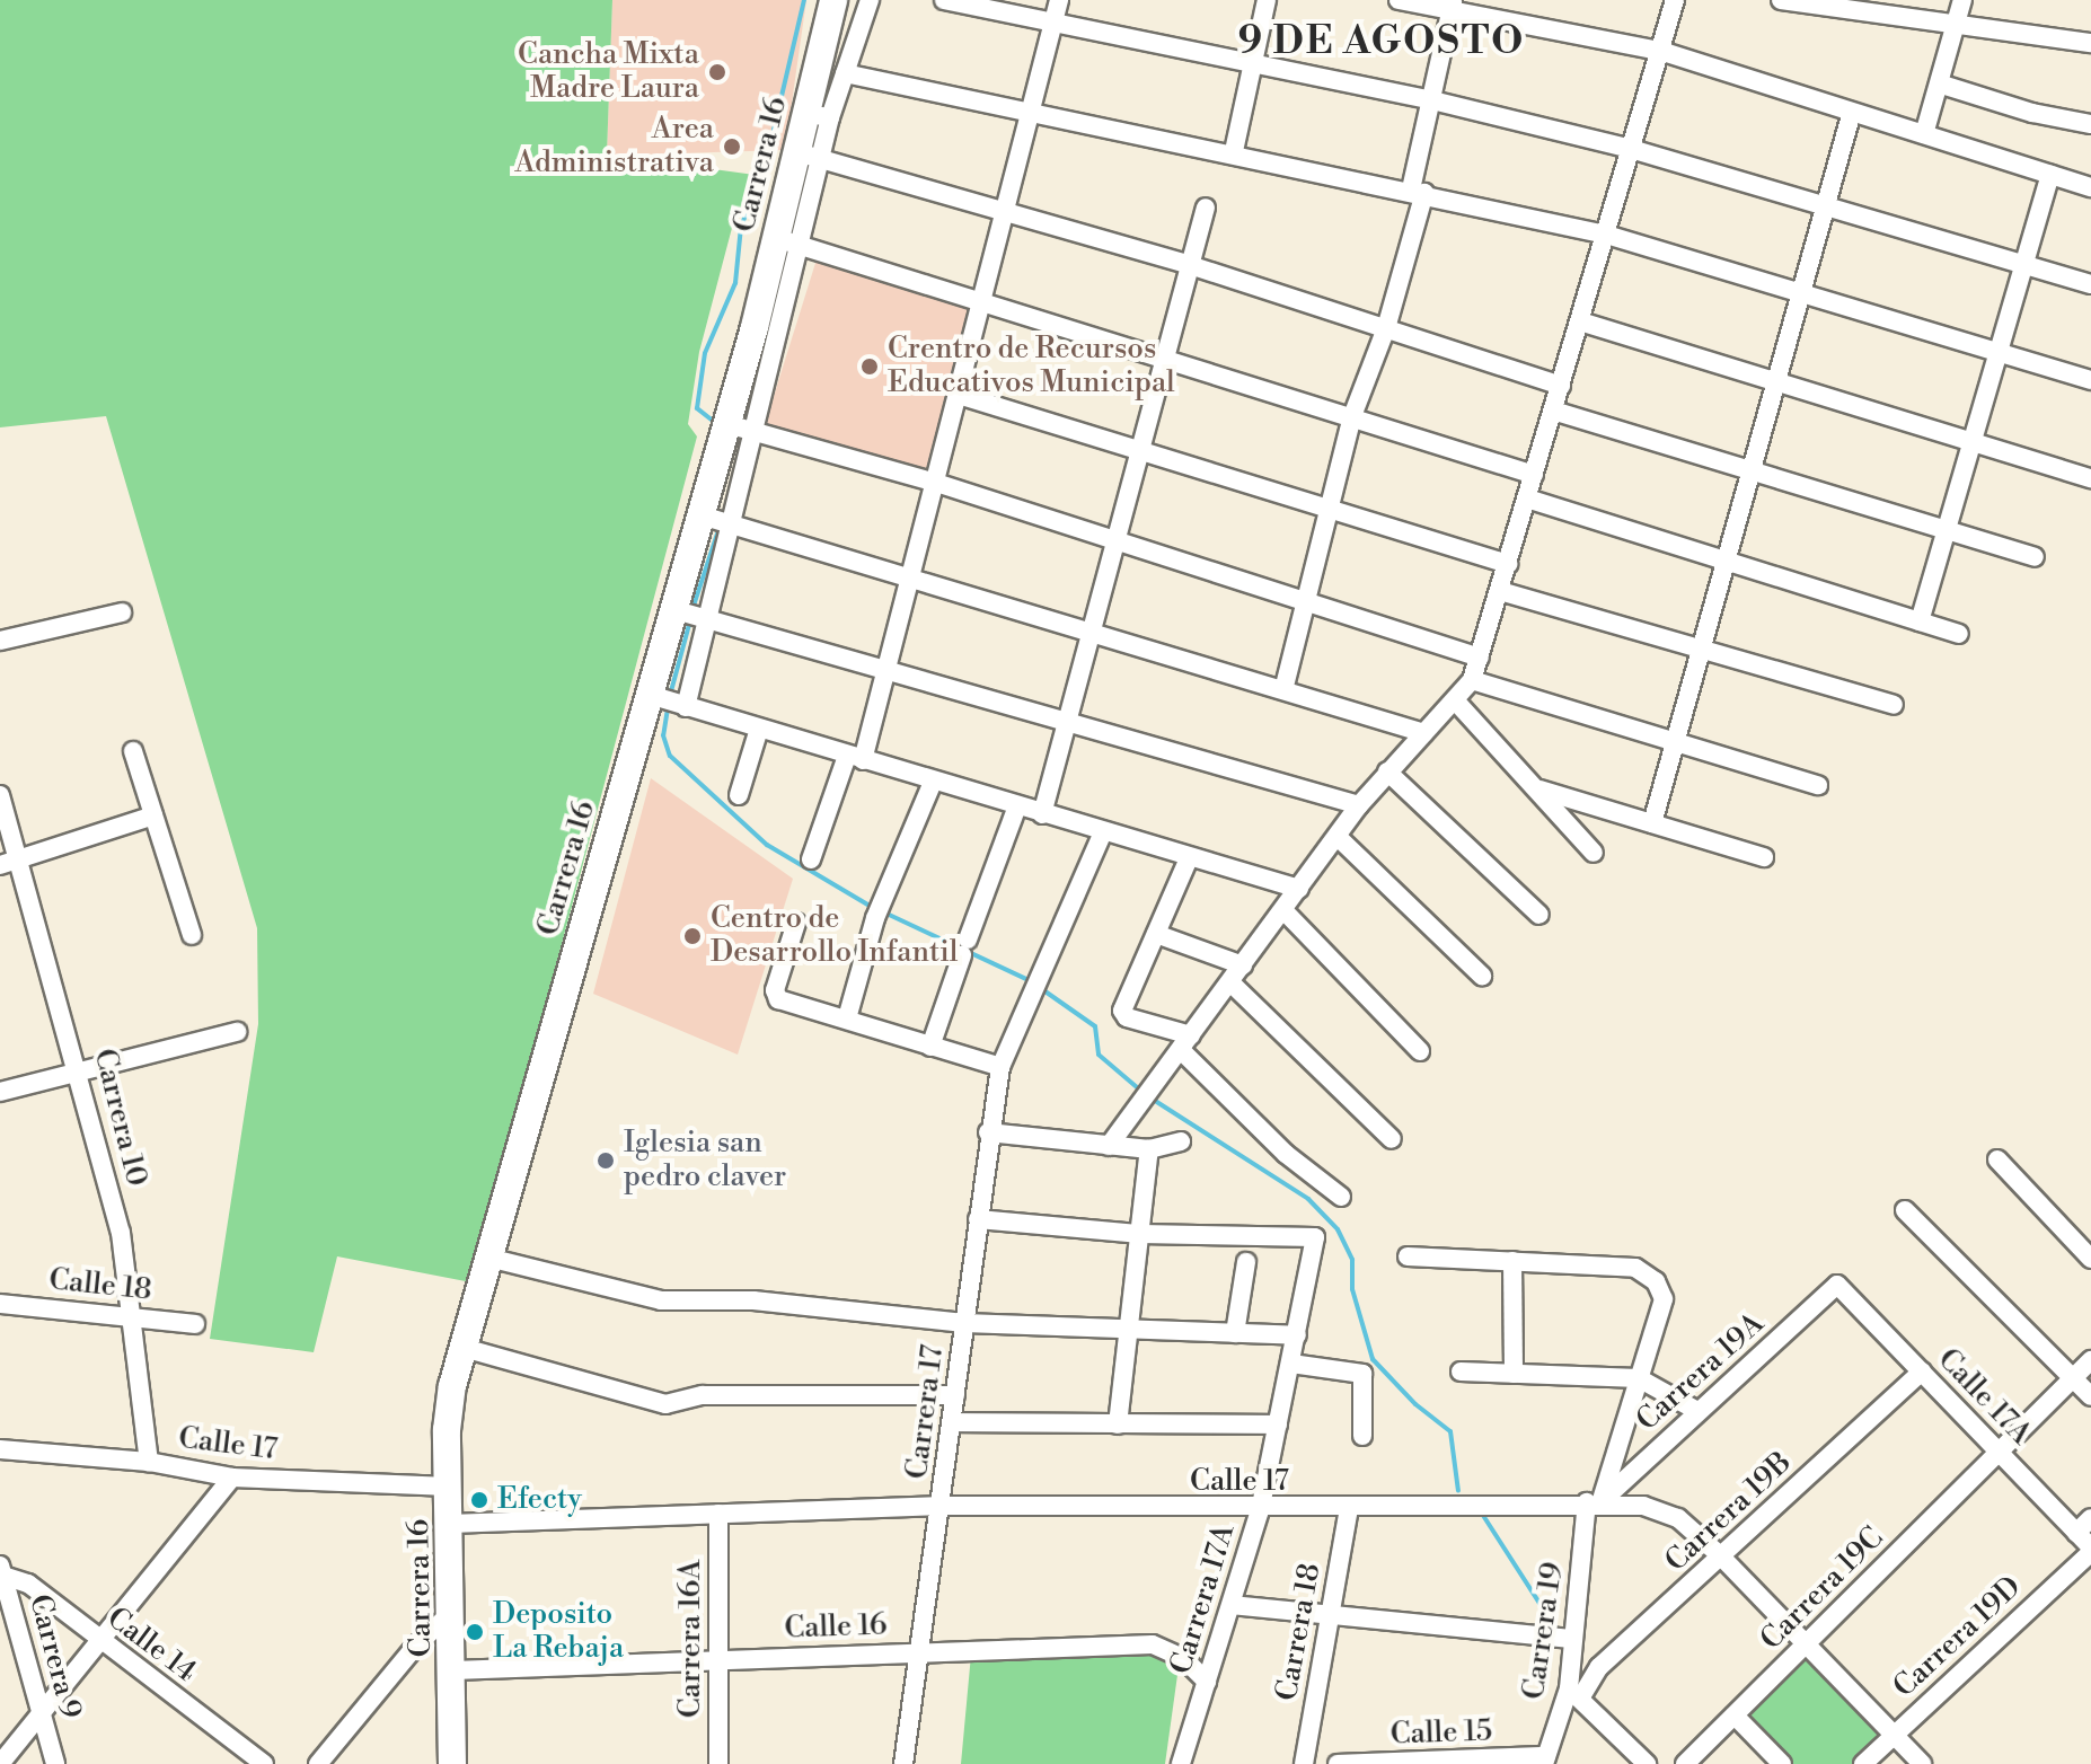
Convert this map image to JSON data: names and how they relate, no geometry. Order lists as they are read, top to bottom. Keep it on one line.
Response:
{"streets":{"main road":["Carrera 16"],"street":["Carrera 10","Calle 18","Carrera 19A","Calle 17A","Carrera 17","Calle 17","Carrera 19B","Carrera 19C","Carrera 17A","Calle 16","Carrera 19","Carrera 18","Carrera 19D","Carrera 16A","Calle 14","Carrera 9","Calle 15"]},"crossings":[["Carrera 16","Calle 17"],["Carrera 16","Calle 16"],["Carrera 10","Calle 18"],["Carrera 10","Calle 17"],["Carrera 19A","Calle 17A"],["Carrera 19A","Calle 17"],["Carrera 19A","Carrera 19"],["Calle 17A","Carrera 19B"],["Calle 17A","Carrera 19C"],["Calle 17A","Carrera 19D"],["Carrera 17","Calle 17"],["Carrera 17","Calle 16"],["Calle 17","Carrera 19B"],["Calle 17","Carrera 19C"],["Calle 17","Carrera 17A"],["Calle 17","Carrera 19"],["Calle 17","Carrera 18"],["Calle 17","Carrera 19D"],["Calle 17","Carrera 16A"],["Carrera 19B","Carrera 19"],["Carrera 17A","Calle 16"],["Calle 16","Carrera 16A"],["Carrera 19","Calle 15"],["Calle 14","Carrera 9"]],"districts":["9 DE AGOSTO"],"places":["Cancha Mixta Madre Laura","Area Administrativa","Crentro de Recursos Educativos Municipal","Centro de Desarrollo Infantil","Iglesia san pedro claver","Efecty","Deposito La Rebaja"]}
